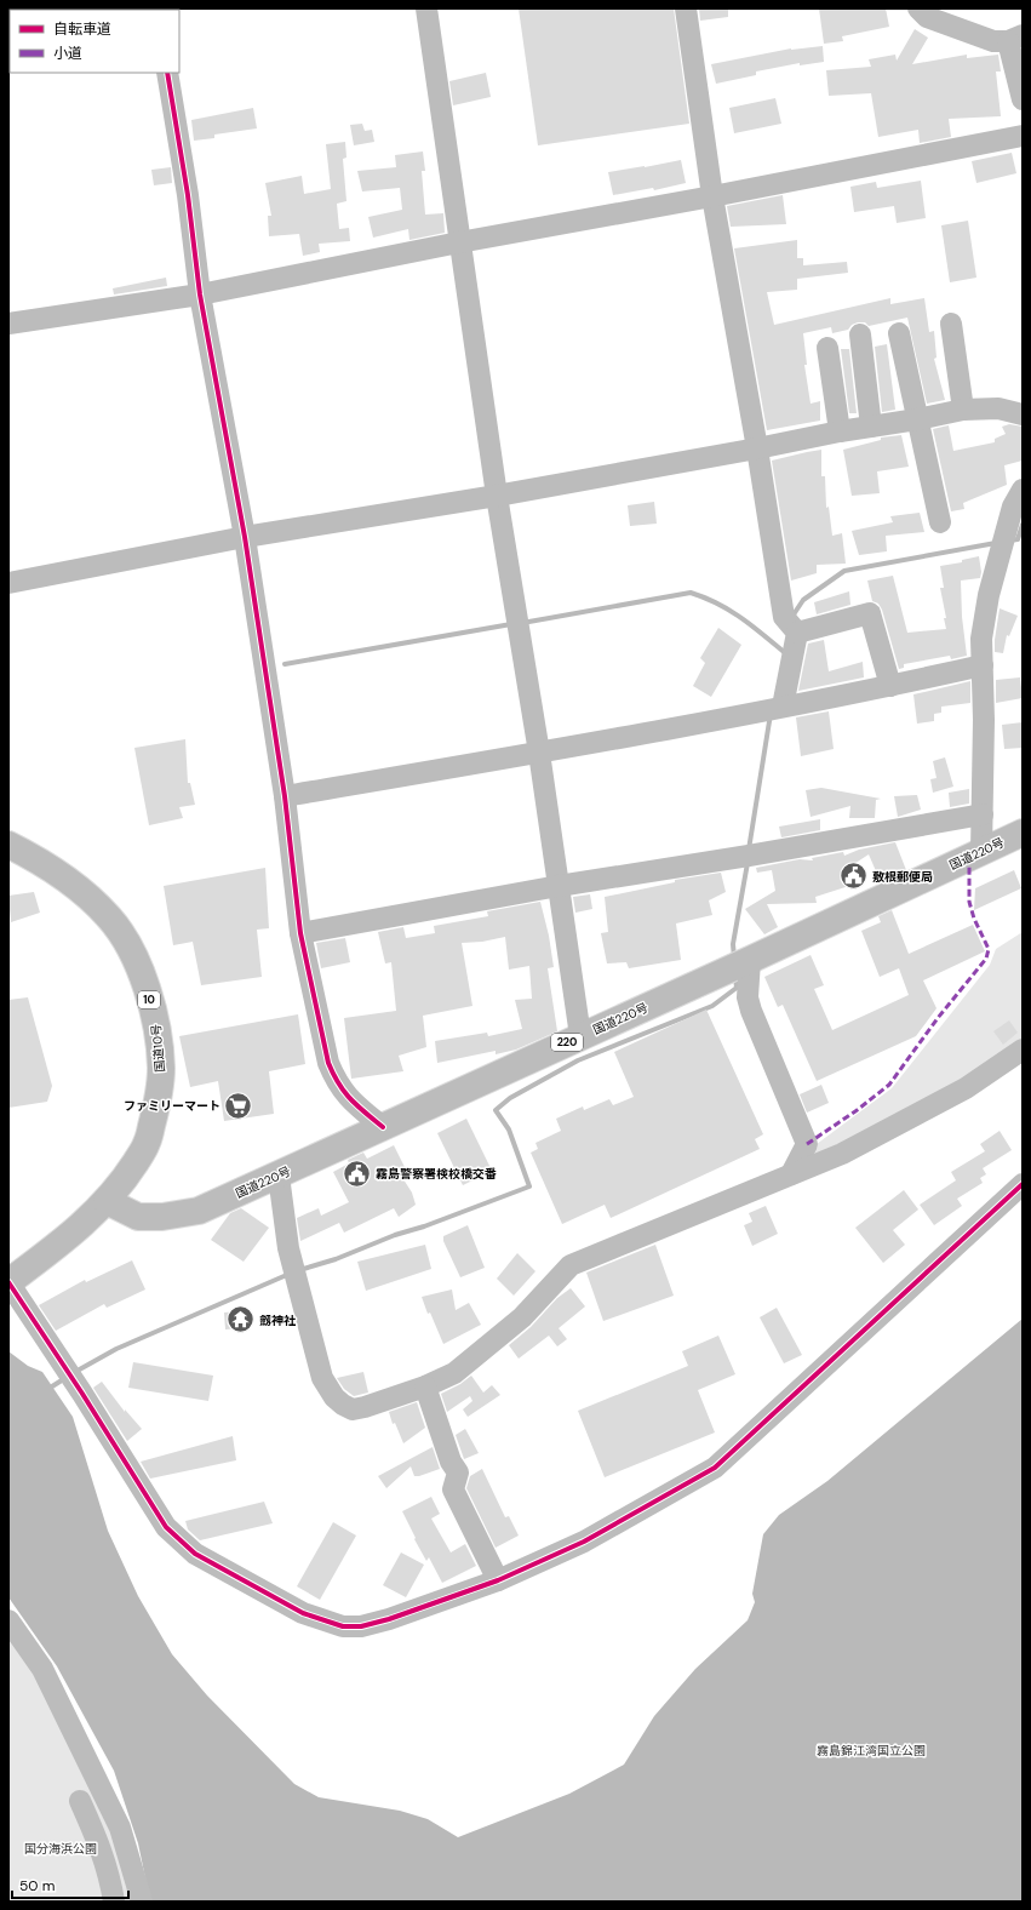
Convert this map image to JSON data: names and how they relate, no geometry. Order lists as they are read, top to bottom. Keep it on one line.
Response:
{"streets":{"highway":["国道220号","10","220","国道10号"]},"crossings":[["国道220号","国道10号"]],"parks":["霧島錦江湾国立公園","国分海浜公園"],"places":{"public building":["敷根郵便局","霧島警察署検校橋交番"],"supermarket":["ファミリーマート"],"temple":["劔神社"]},"legend":["自転車道","小道"],"scale_bar":"50 m"}
